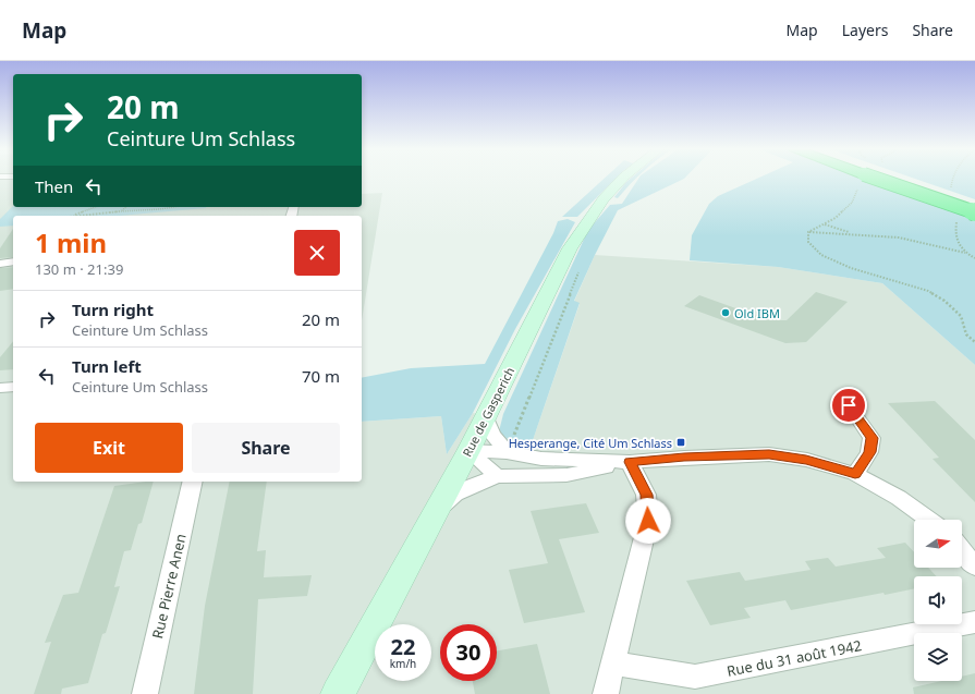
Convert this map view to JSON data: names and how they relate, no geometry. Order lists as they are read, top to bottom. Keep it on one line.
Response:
{"streets":{"main road":["Rue de Gasperich"],"street":["Rue Pierre Anen","Rue du 31 août 1942"]},"places":{"other":["Old IBM"],"transit":["Hesperange, Cité Um Schlass"]},"north":"right","page":{"header":"Map","nav":["Map","Layers","Share"],"turn":["20 m","Ceinture Um Schlass"],"then":"Then","heading":["1 min","130 m · 21:39"],"list":[{"name":"Turn right","note":"Ceinture Um Schlass","value":"20 m"},{"name":"Turn left","note":"Ceinture Um Schlass","value":"70 m"}],"buttons":["Exit","Share"],"speed":"22 km/h","limit":"30"}}
